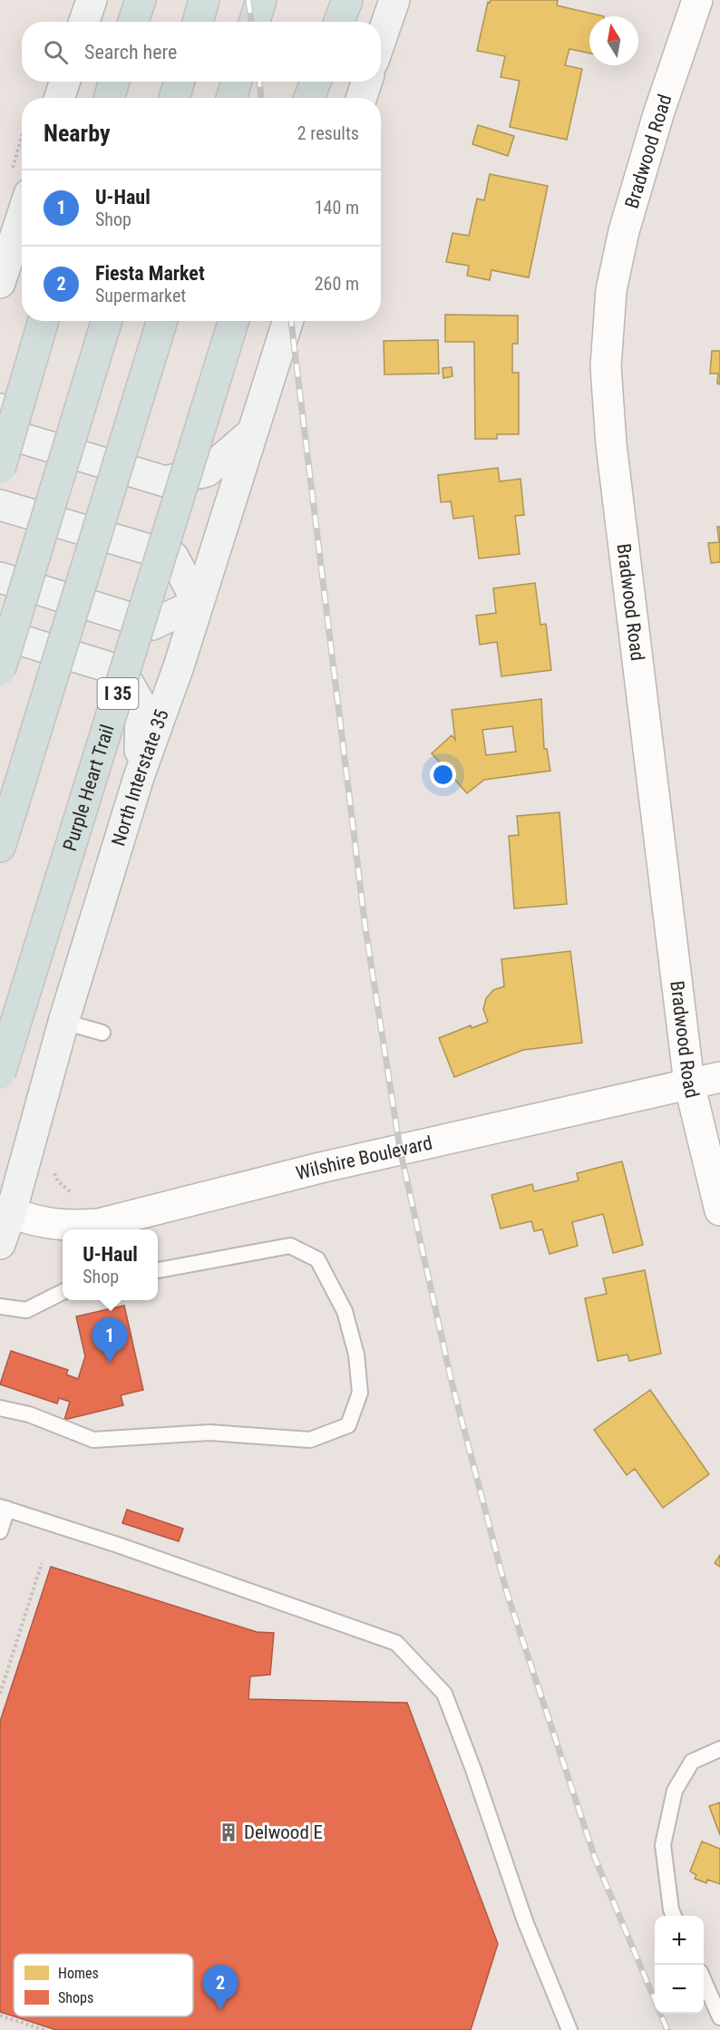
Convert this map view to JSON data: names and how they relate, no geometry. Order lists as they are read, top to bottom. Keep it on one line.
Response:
{"streets":{"highway":["I 35","Purple Heart Trail"],"main road":["North Interstate 35"],"street":["Bradwood Road","Wilshire Boulevard"]},"crossings":[["Bradwood Road","Wilshire Boulevard"],["North Interstate 35","Wilshire Boulevard"]],"places":{"building":["Delwood E"]},"legend":["Homes","Shops"],"north":"top","page":{"search":"Search here","heading":["Nearby","2 results"],"list":[{"mark":"1","name":"U-Haul","note":"Shop","value":"140 m"},{"mark":"2","name":"Fiesta Market","note":"Supermarket","value":"260 m"}],"popup":["U-Haul","Shop"],"pins":["1","2"],"map_buttons":["+","−"]}}
